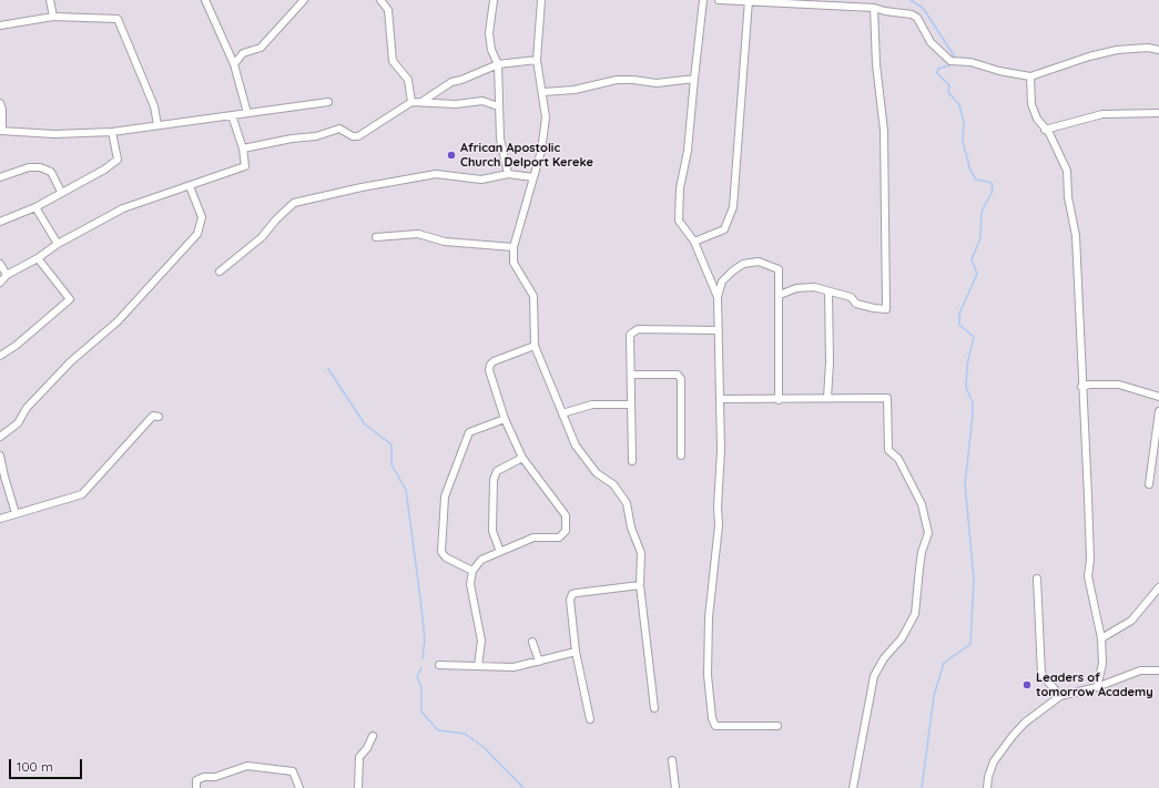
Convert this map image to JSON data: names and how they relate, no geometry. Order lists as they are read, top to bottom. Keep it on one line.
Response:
{"places":["African Apostolic Church Delport Kereke","Leaders of tomorrow Academy"],"scale_bar":"100 m"}
